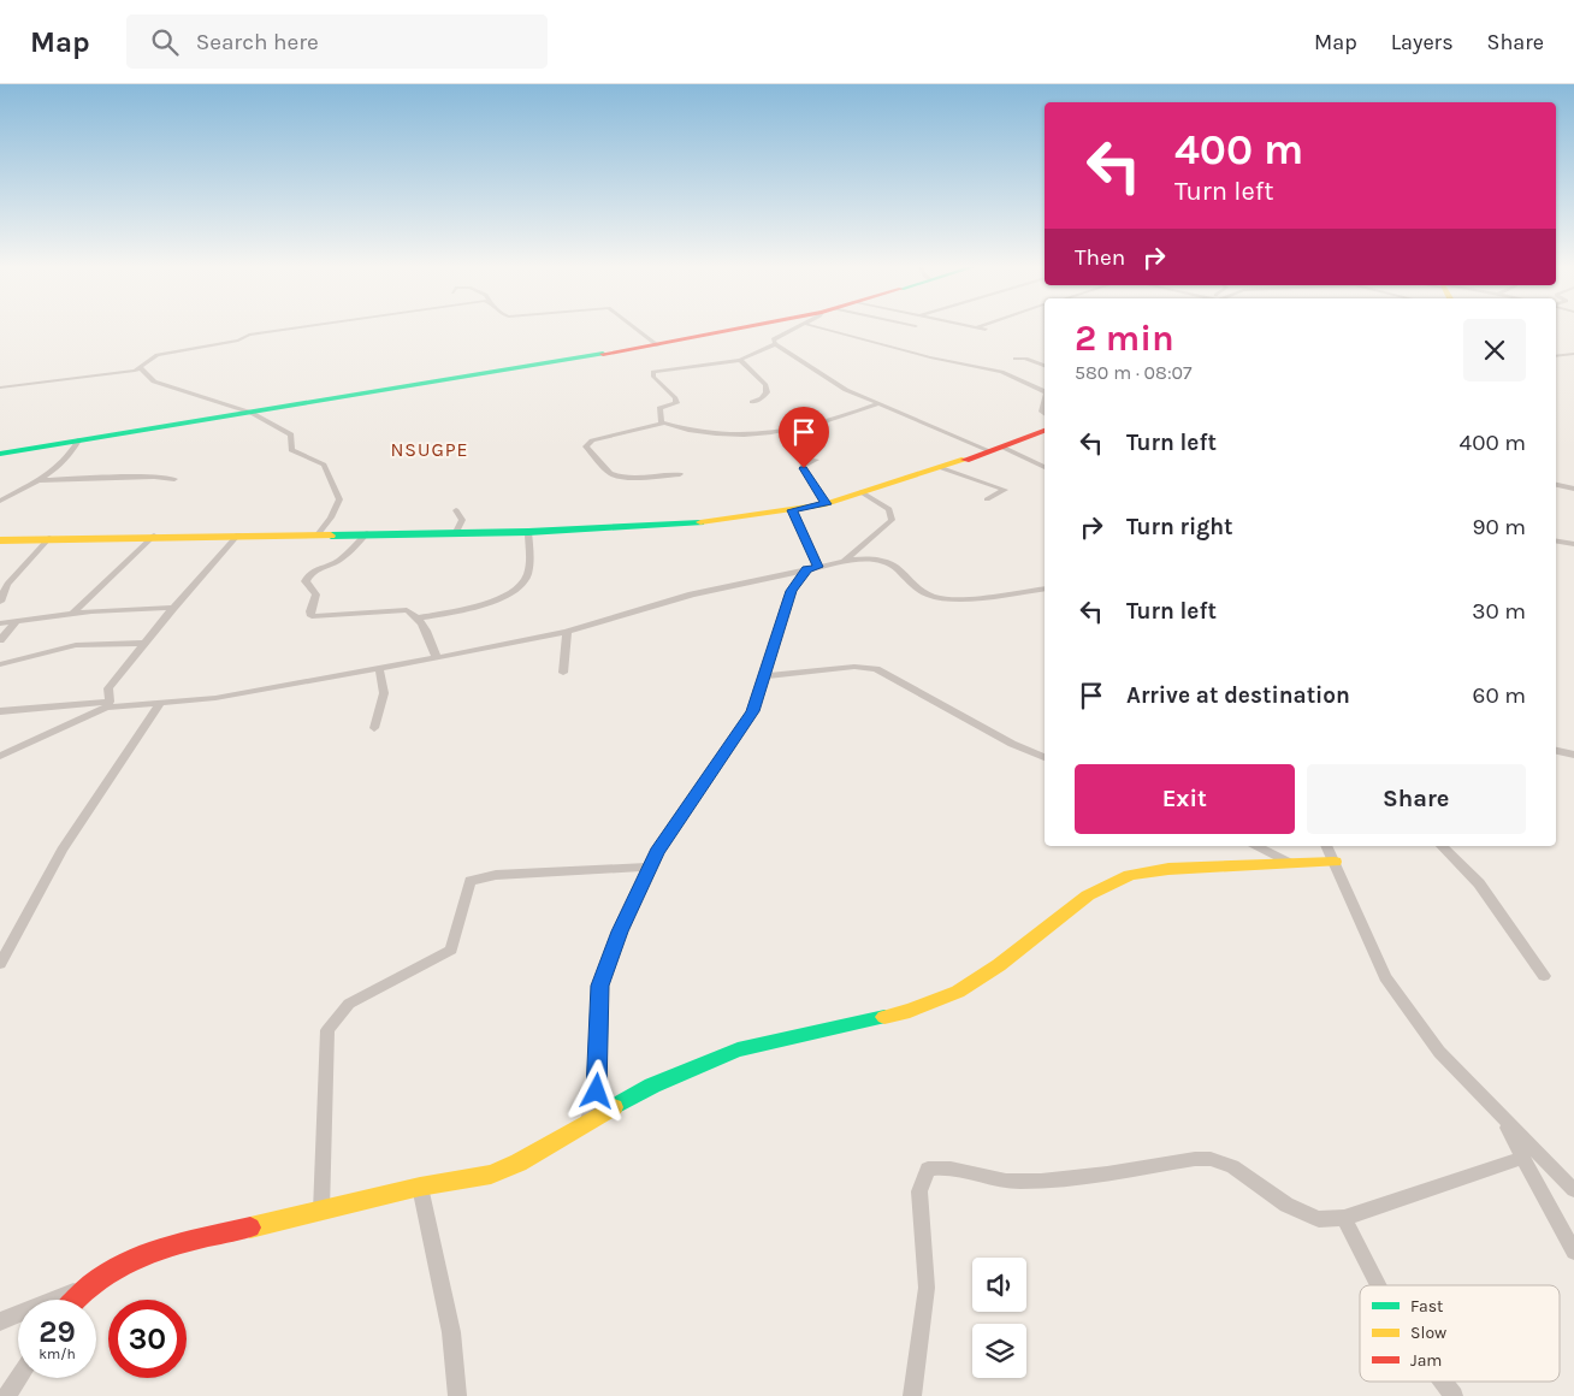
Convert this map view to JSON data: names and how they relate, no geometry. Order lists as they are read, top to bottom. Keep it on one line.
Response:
{"districts":["NSUGPE"],"legend":["Fast","Slow","Jam"],"page":{"header":"Map","search":"Search here","nav":["Map","Layers","Share"],"turn":["400 m","Turn left"],"then":"Then","heading":["2 min","580 m · 08:07"],"list":[{"name":"Turn left","value":"400 m"},{"name":"Turn right","value":"90 m"},{"name":"Turn left","value":"30 m"},{"name":"Arrive at destination","value":"60 m"}],"buttons":["Exit","Share"],"speed":"29 km/h","limit":"30"}}
